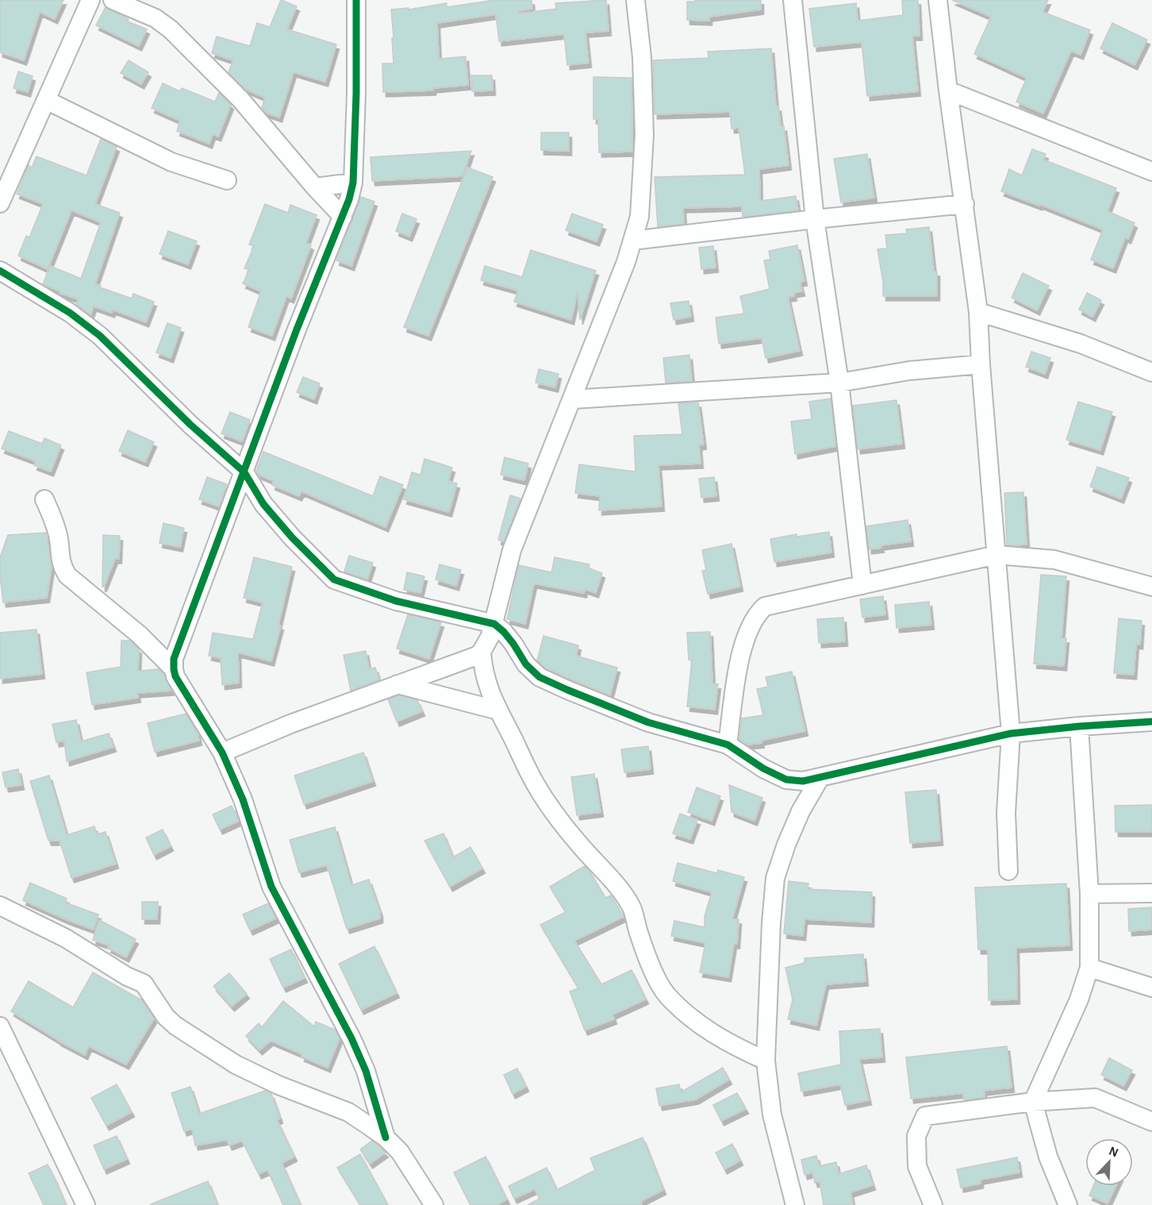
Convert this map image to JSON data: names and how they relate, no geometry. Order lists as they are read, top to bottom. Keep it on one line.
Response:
{"north":"top right"}
